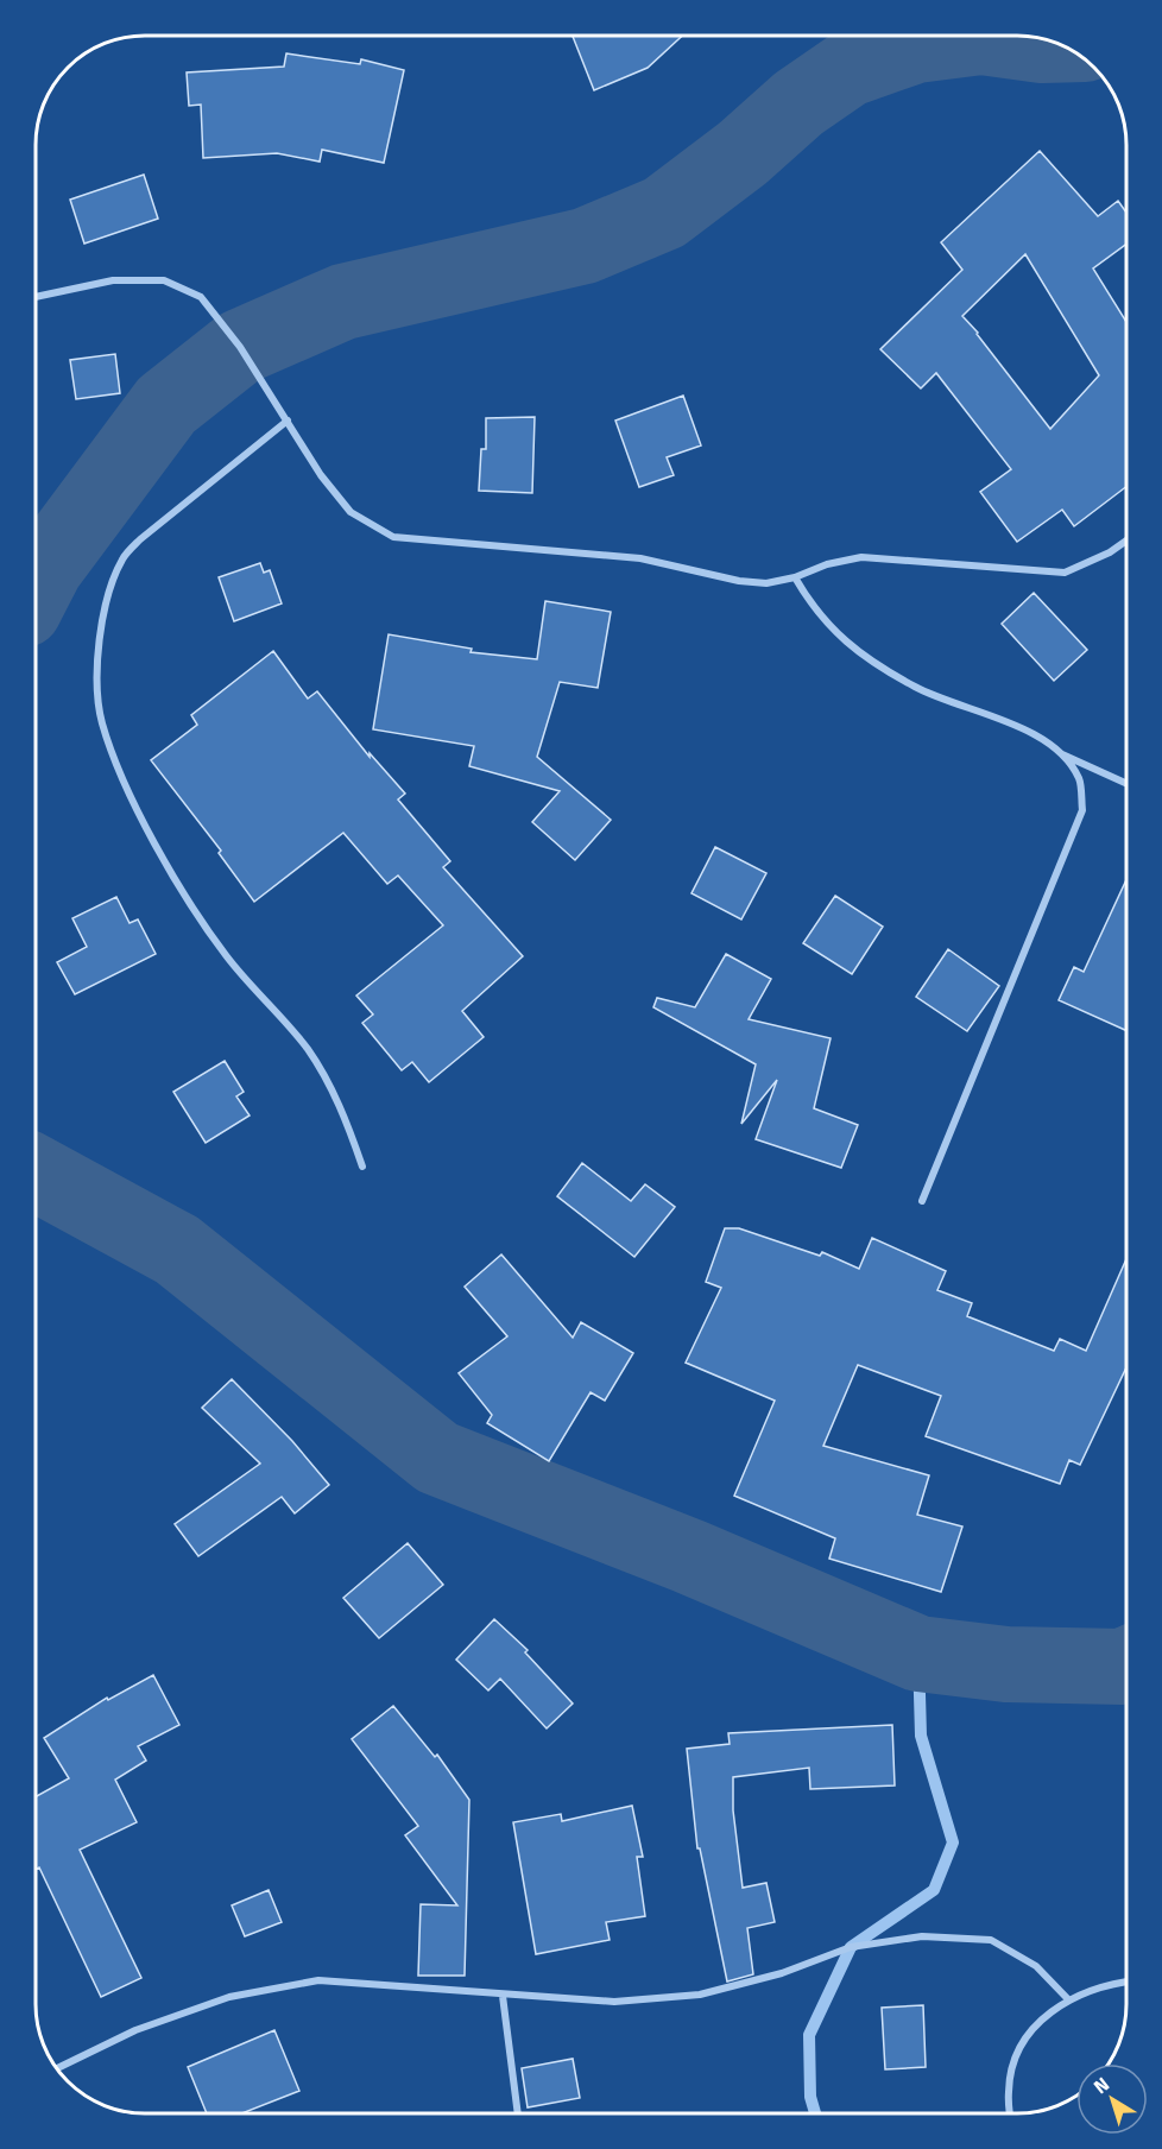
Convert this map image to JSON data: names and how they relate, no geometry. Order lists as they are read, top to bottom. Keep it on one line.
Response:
{"north":"top left"}
